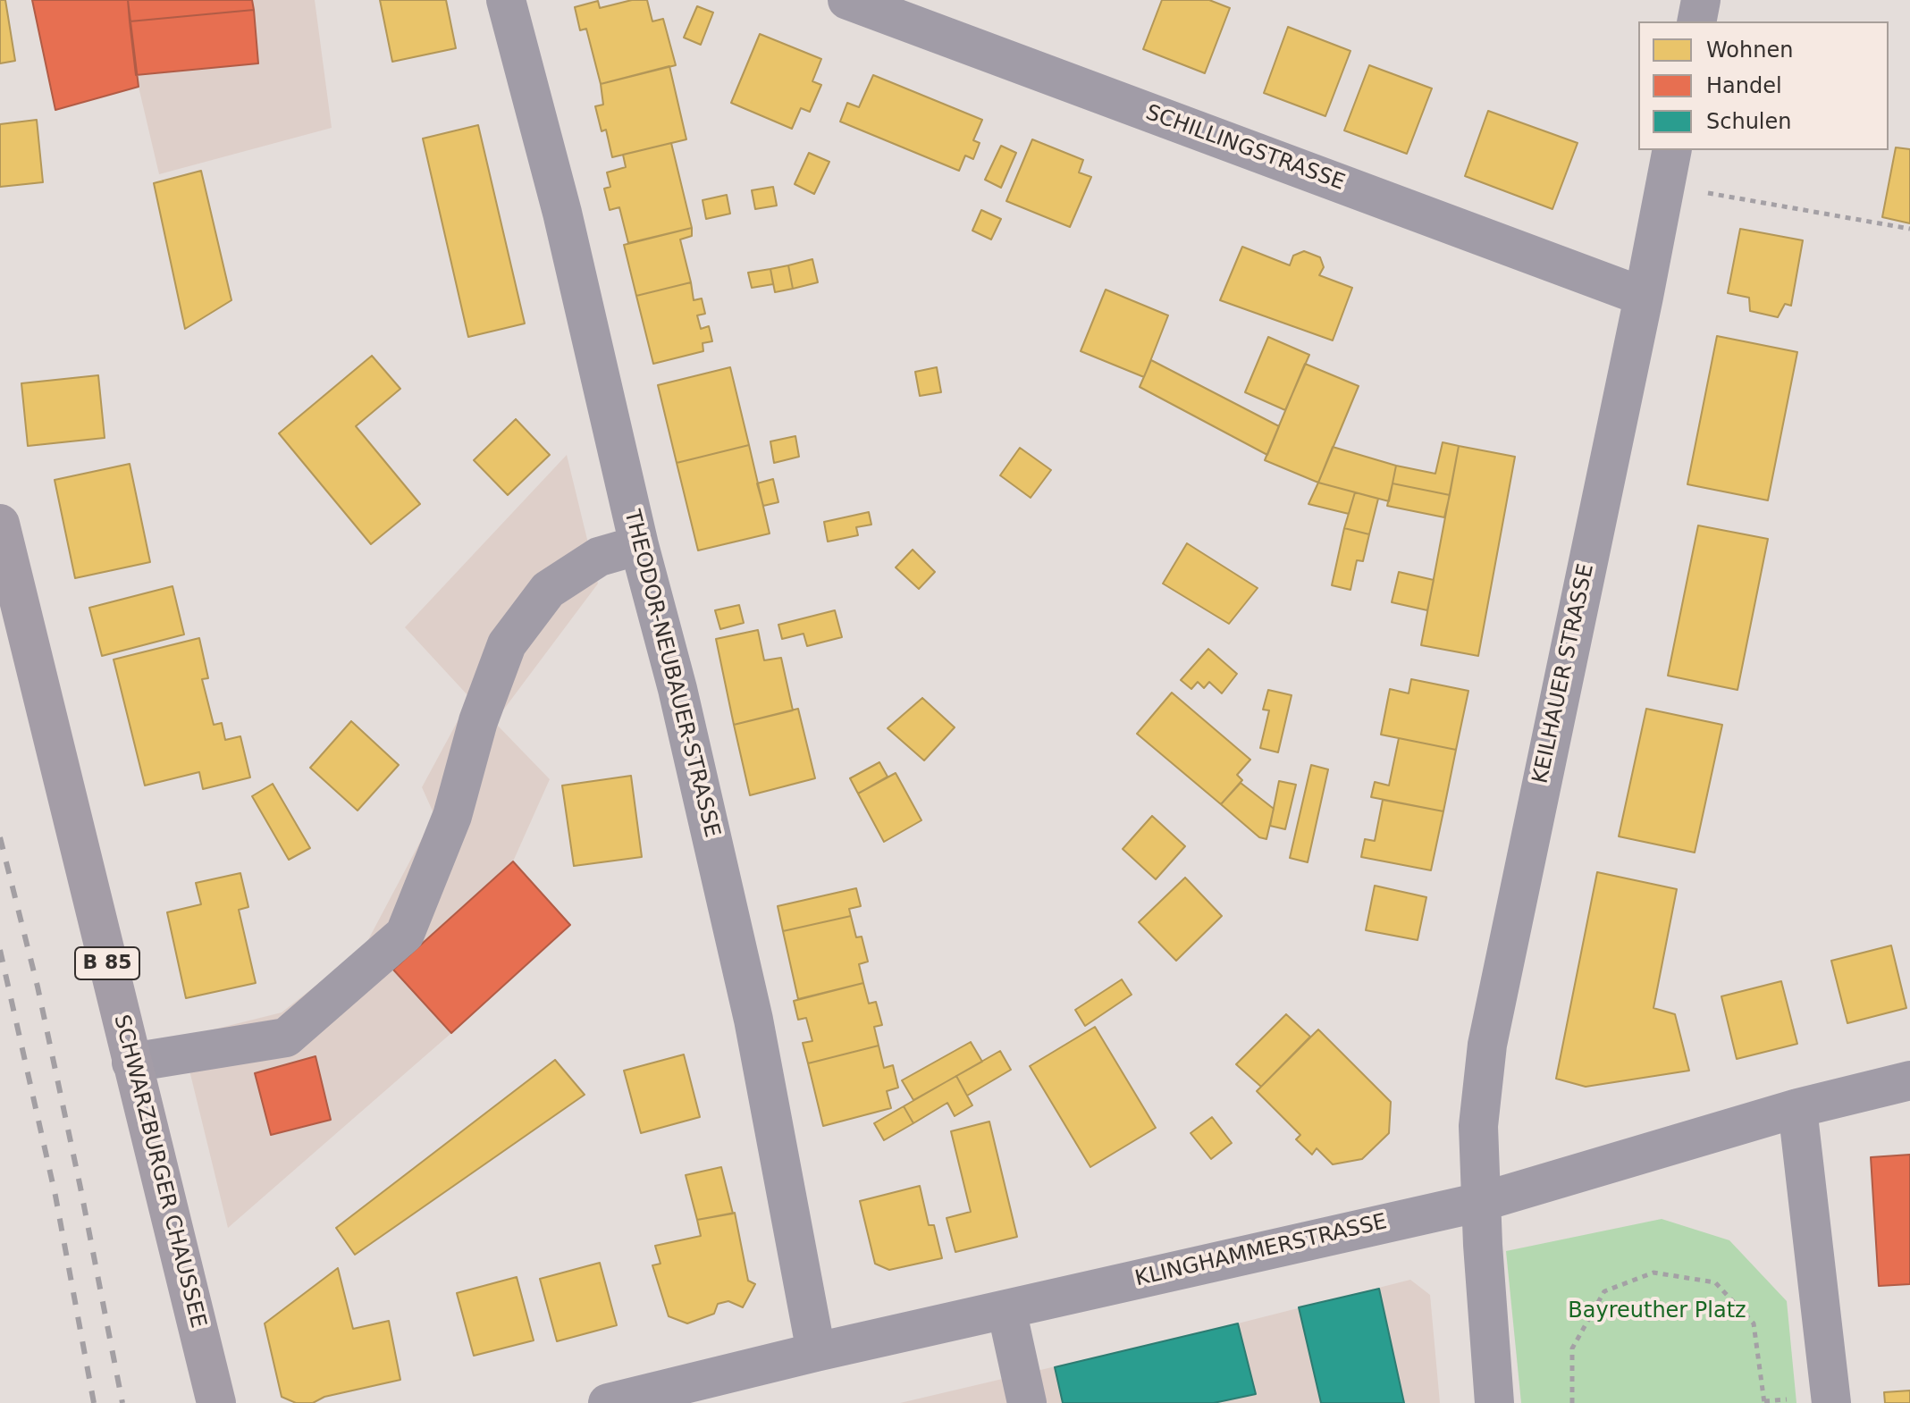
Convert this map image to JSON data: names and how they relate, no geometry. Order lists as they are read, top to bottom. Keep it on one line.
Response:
{"streets":{"main road":["B 85","SCHWARZBURGER CHAUSSEE"],"street":["SCHILLINGSTRASSE","THEODOR-NEUBAUER-STRASSE","KEILHAUER STRASSE","KLINGHAMMERSTRASSE"]},"crossings":[["SCHILLINGSTRASSE","KEILHAUER STRASSE"],["THEODOR-NEUBAUER-STRASSE","KLINGHAMMERSTRASSE"],["KEILHAUER STRASSE","KLINGHAMMERSTRASSE"]],"parks":["Bayreuther Platz"],"legend":["Wohnen","Handel","Schulen"]}
